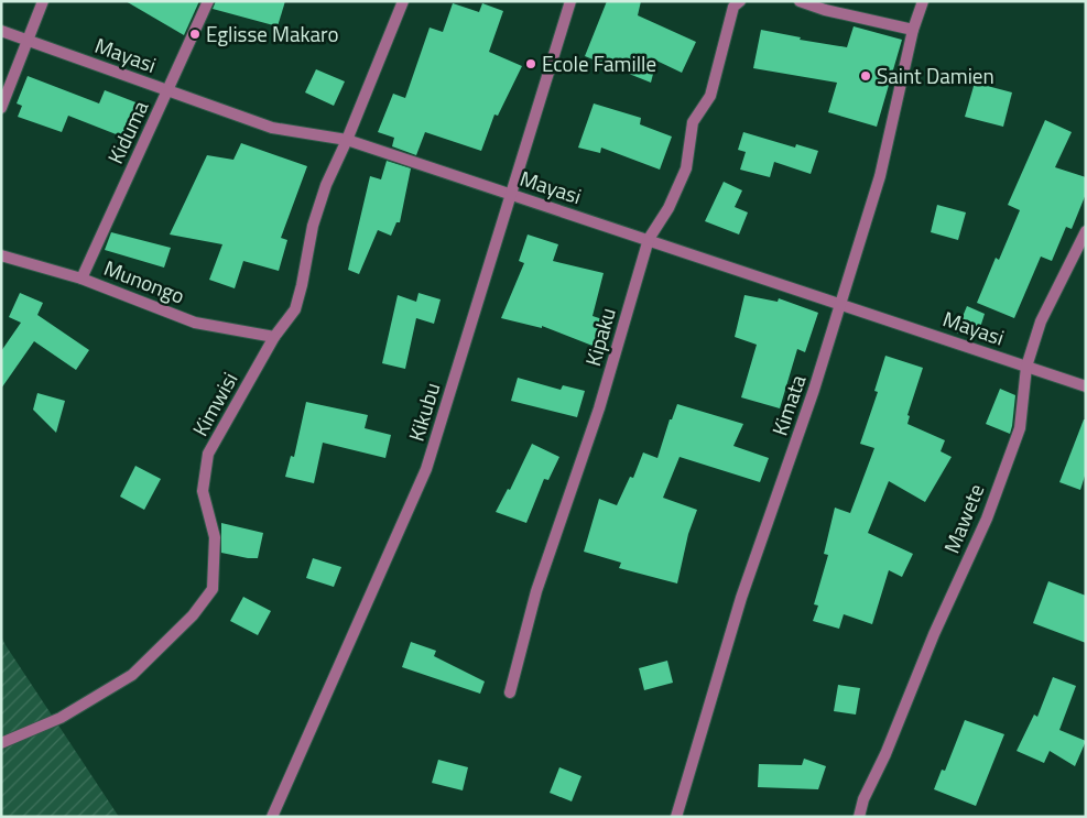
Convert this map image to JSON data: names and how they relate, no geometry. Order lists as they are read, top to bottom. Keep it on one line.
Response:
{"streets":{"street":["Mayasi","Kiduma","Munongo","Kipaku","Kimwisi","Kimata","Kikubu","Mawete"]},"crossings":[["Mayasi","Kiduma"],["Mayasi","Kipaku"],["Mayasi","Kimwisi"],["Mayasi","Kimata"],["Mayasi","Kikubu"],["Mayasi","Mawete"],["Kiduma","Munongo"],["Munongo","Kimwisi"]],"places":["Eglisse Makaro","Ecole Famille","Saint Damien"]}
